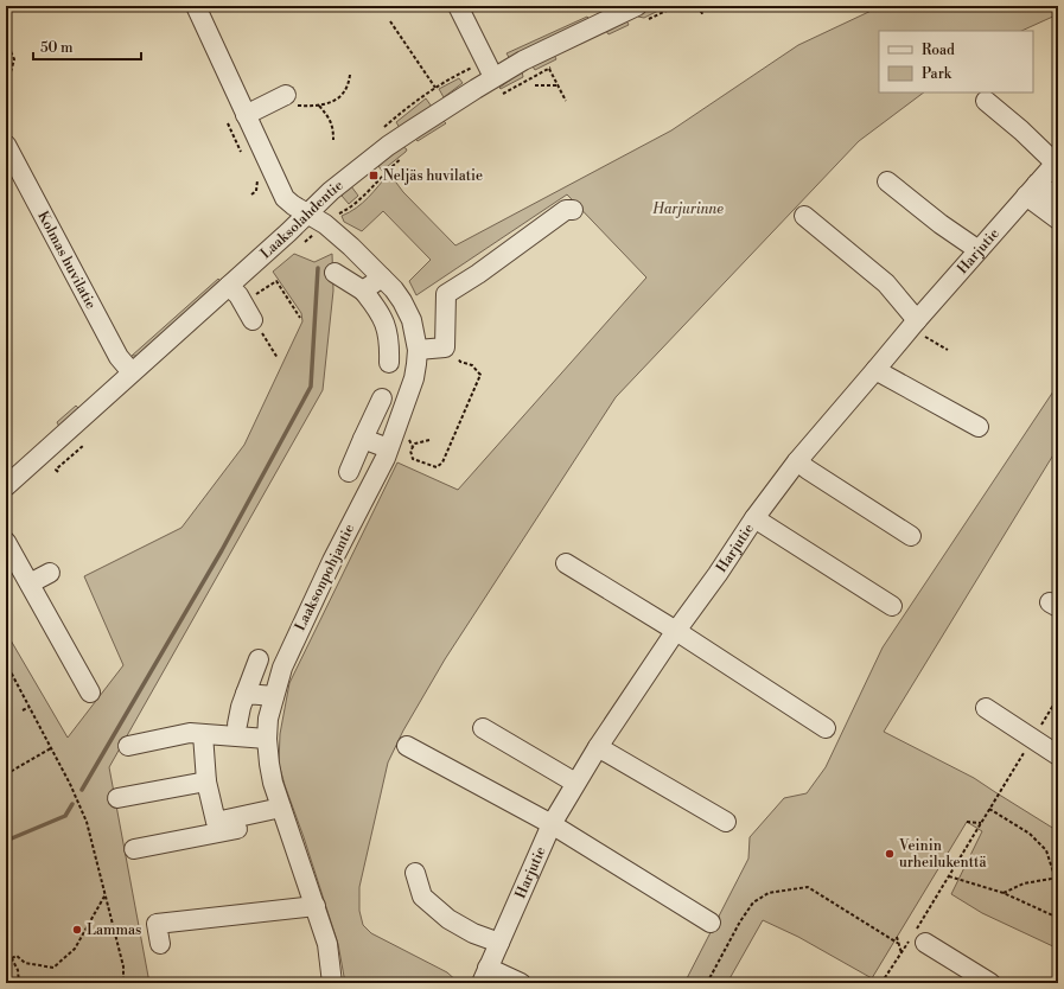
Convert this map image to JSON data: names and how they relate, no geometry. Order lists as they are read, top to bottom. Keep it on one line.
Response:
{"streets":{"street":["Laaksolahdentie","Harjutie","Kolmas huvilatie","Laaksonpohjantie"]},"crossings":[["Laaksolahdentie","Kolmas huvilatie"],["Laaksolahdentie","Laaksonpohjantie"]],"parks":["Harjurinne"],"places":{"transit":["Neljäs huvilatie"],"other":["Veinin urheilukenttä","Lammas"]},"legend":["Road","Park"],"scale_bar":"50 m"}
